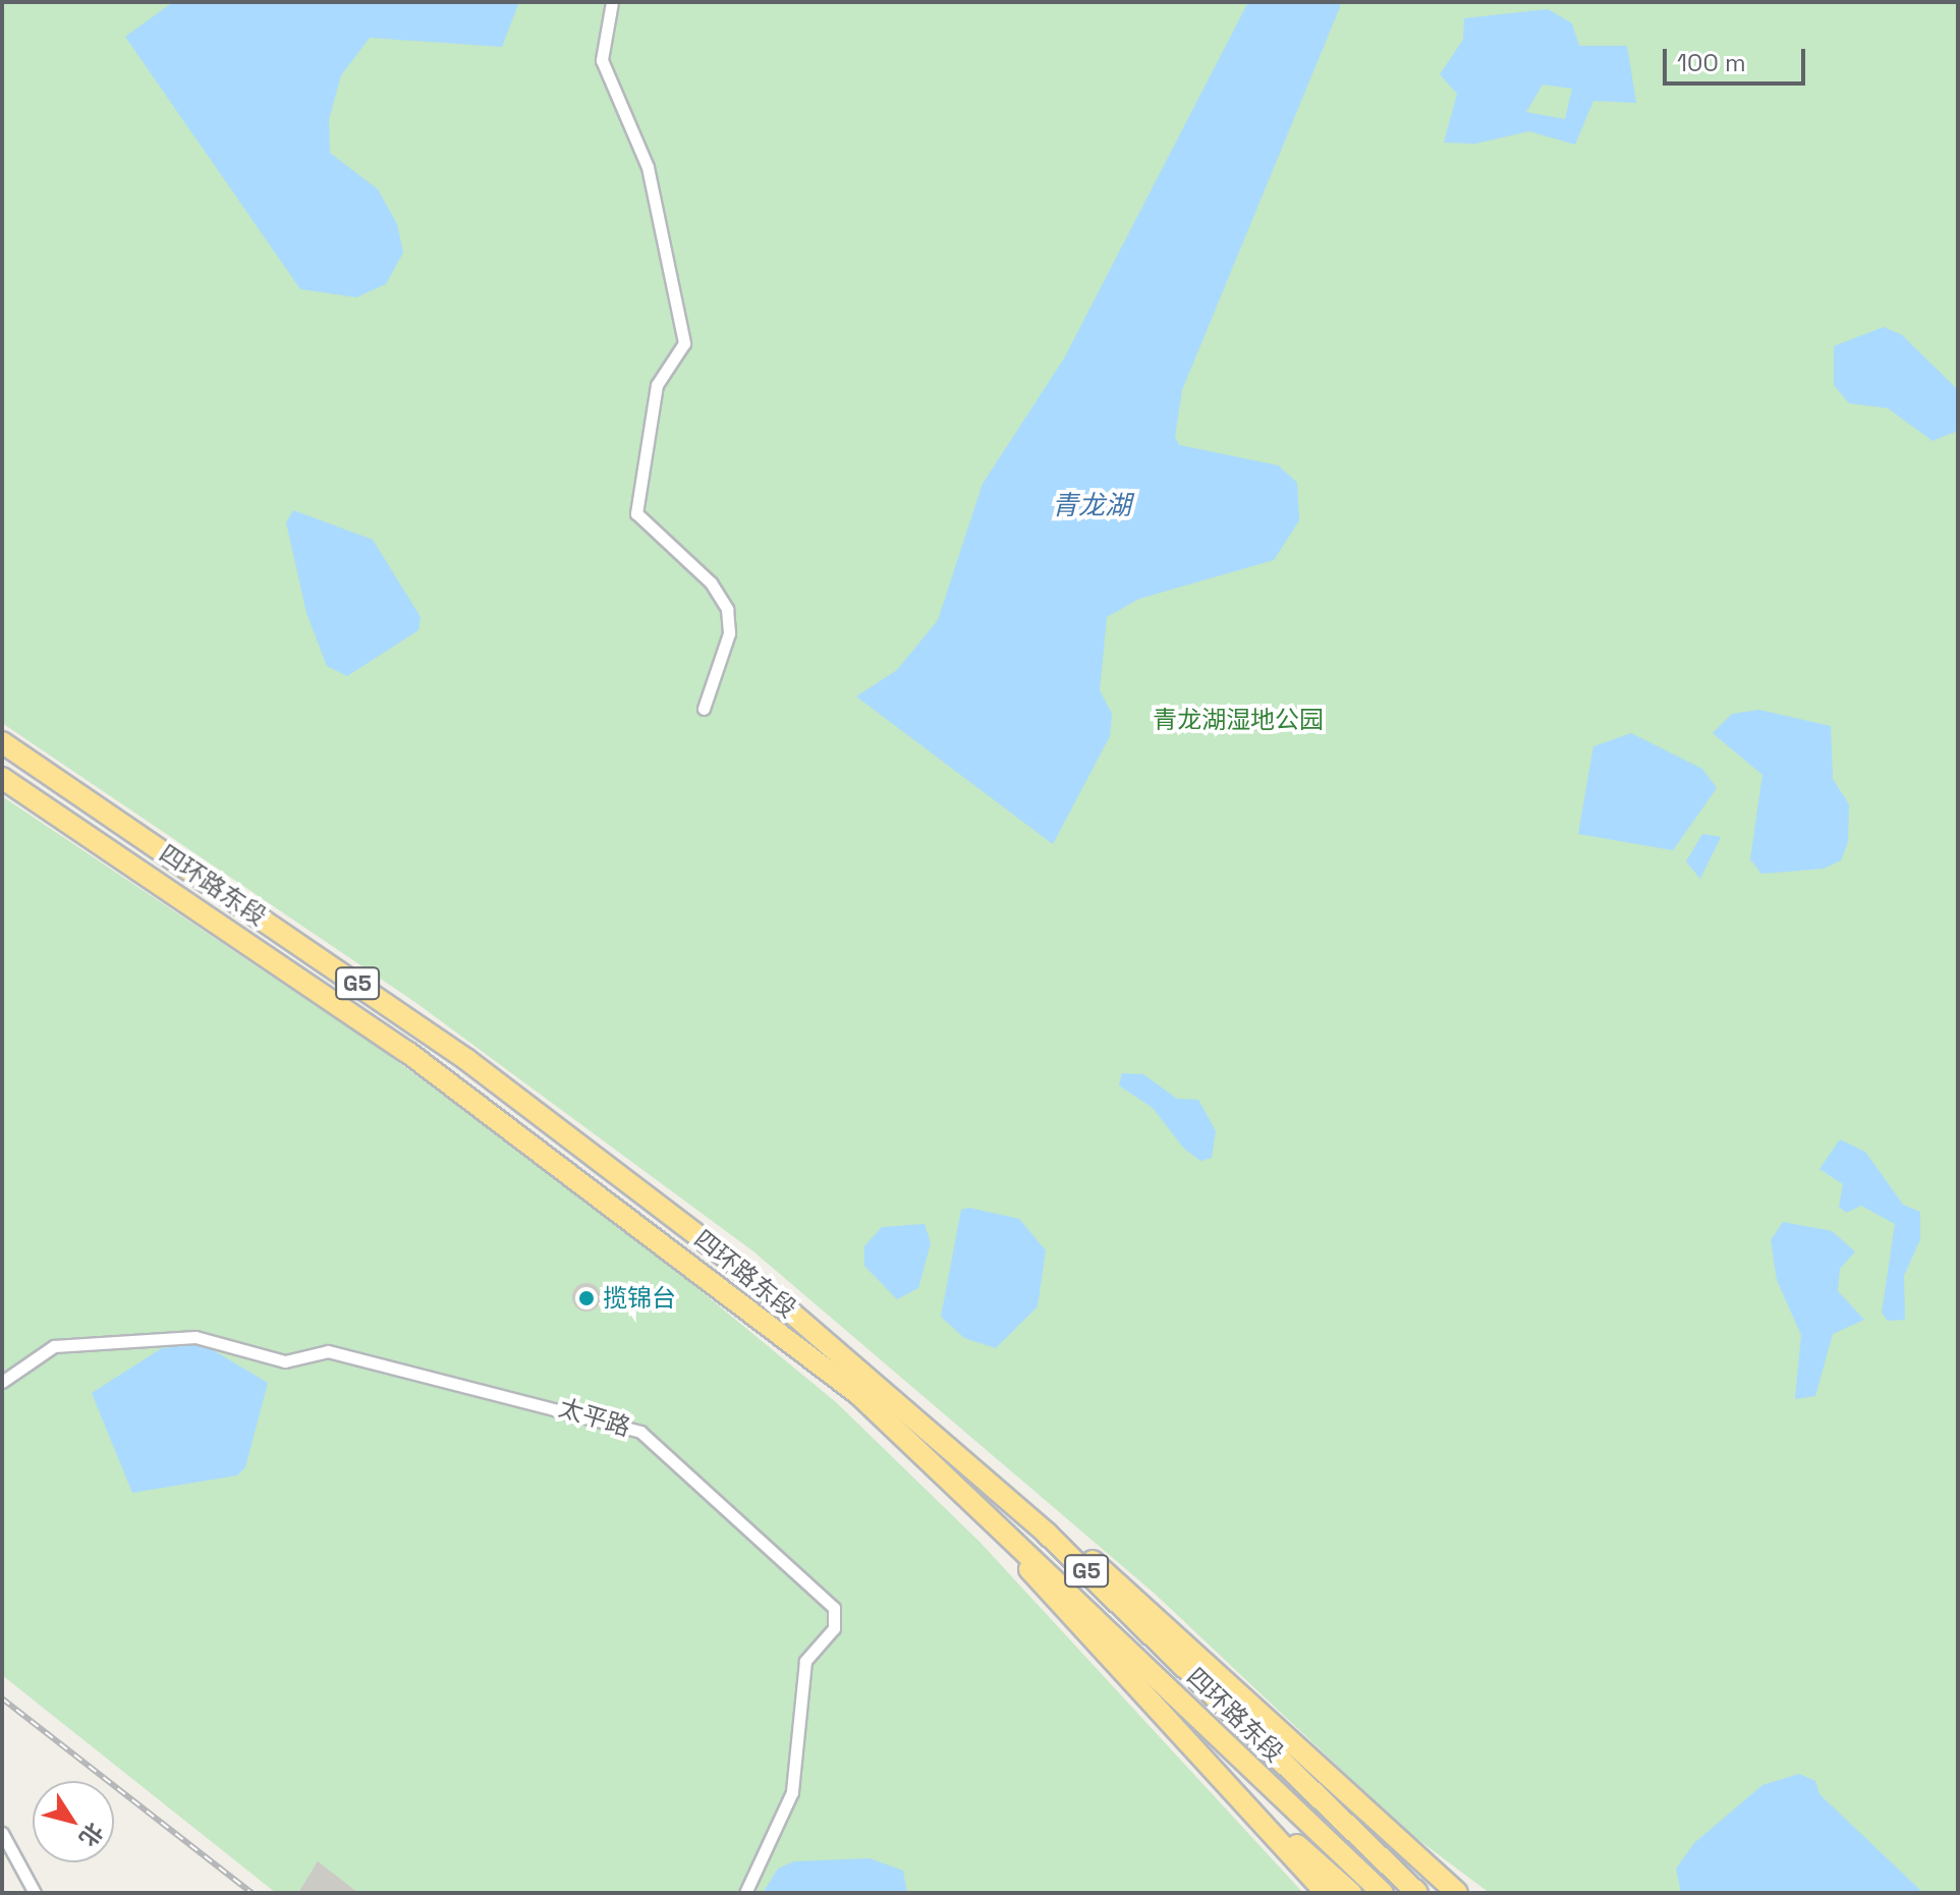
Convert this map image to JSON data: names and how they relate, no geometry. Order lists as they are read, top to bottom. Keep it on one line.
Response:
{"streets":{"highway":["四环路东段","G5"],"street":["太平路"]},"water":["青龙湖"],"parks":["青龙湖湿地公园"],"places":["揽锦台"],"scale_bar":"100 m","north":"bottom right"}
